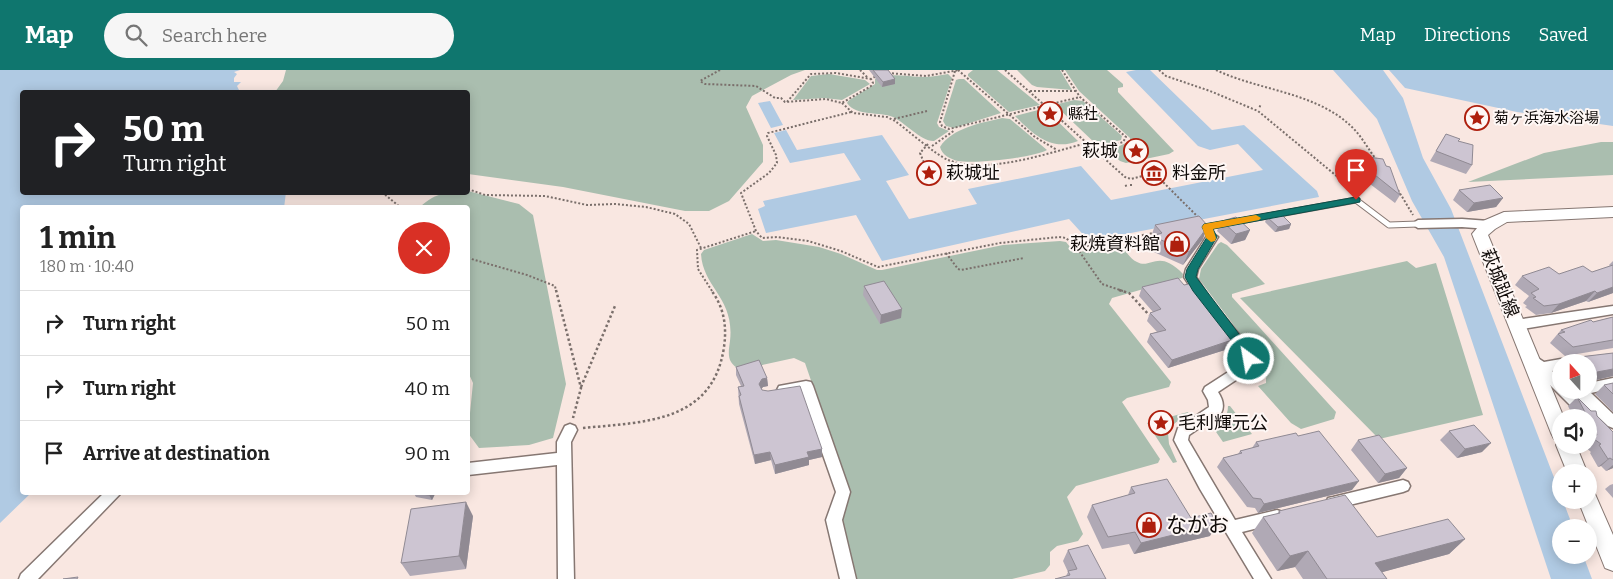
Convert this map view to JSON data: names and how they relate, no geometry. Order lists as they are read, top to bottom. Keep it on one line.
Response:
{"streets":{"main road":["萩城趾線"]},"places":{"place":["縣社","菊ヶ浜海水浴場","萩城","萩城址","毛利輝元公"],"museum":["料金所"],"shop":["萩焼資料館","ながお"]},"north":"top","page":{"header":"Map","search":"Search here","nav":["Map","Directions","Saved"],"turn":["50 m","Turn right"],"heading":["1 min","180 m · 10:40"],"list":[{"name":"Turn right","value":"50 m"},{"name":"Turn right","value":"40 m"},{"name":"Arrive at destination","value":"90 m"}],"map_buttons":["+","−"]}}
